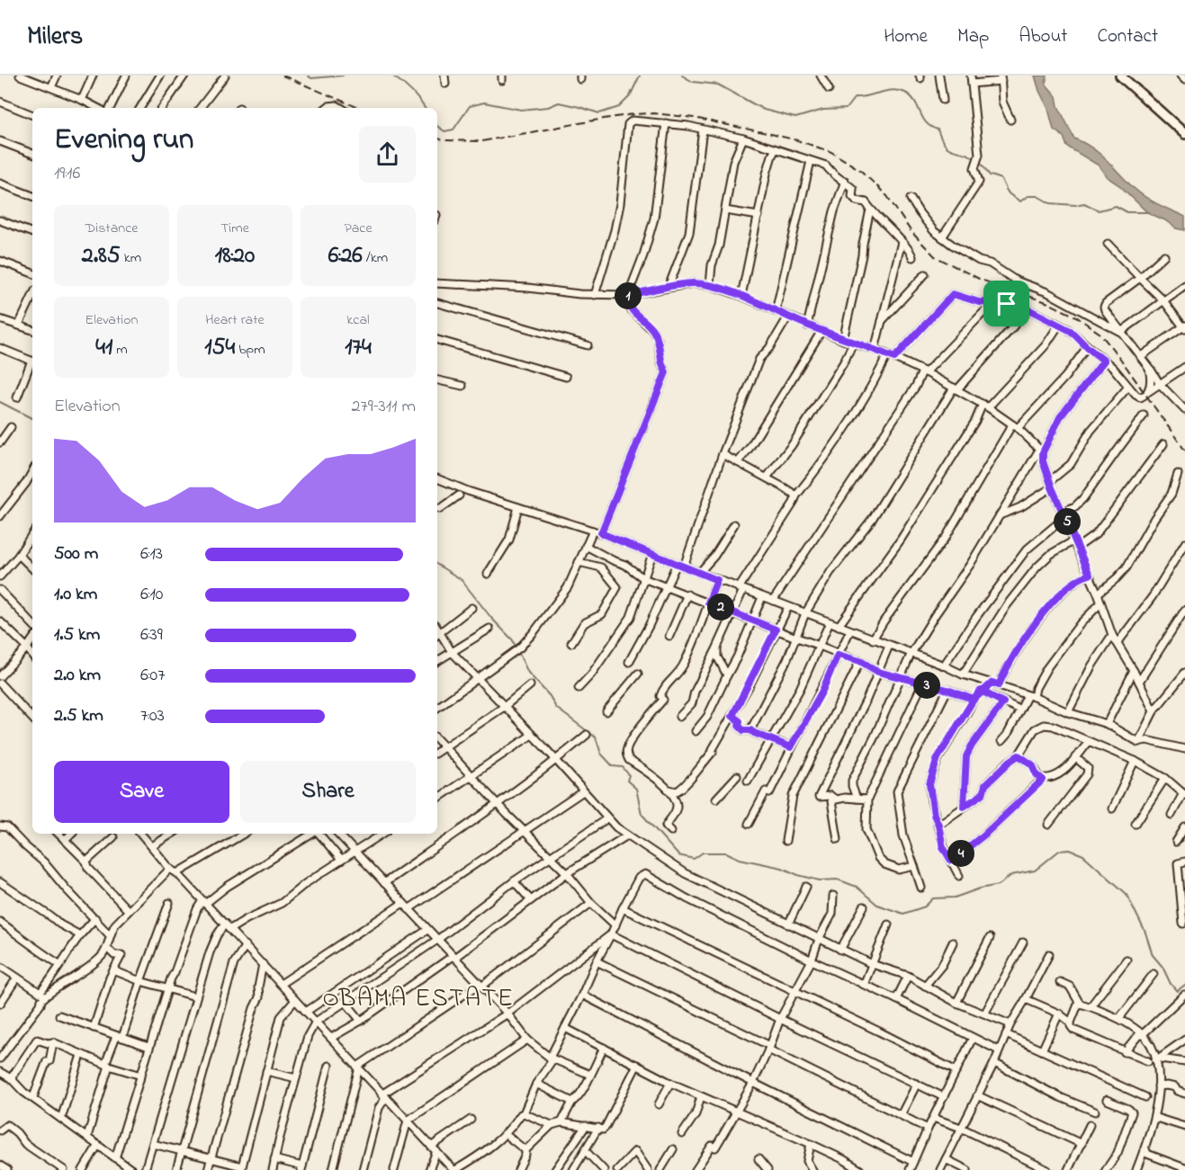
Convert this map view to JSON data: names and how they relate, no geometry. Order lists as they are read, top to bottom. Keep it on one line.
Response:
{"districts":["OBAMA ESTATE"],"page":{"header":"Milers","nav":["Home","Map","About","Contact"],"heading":["Evening run","19:16"],"stats":[["Distance","2.85 km"],["Time","18:20"],["Pace","6:26 /km"],["Elevation","41 m"],["Heart rate","154 bpm"],["kcal","174"]],"pins":["1","5","2","3","4"],"chart":["Elevation","279–311 m"],"list":[{"name":"500 m","note":"6:13"},{"name":"1.0 km","note":"6:10"},{"name":"1.5 km","note":"6:39"},{"name":"2.0 km","note":"6:07"},{"name":"2.5 km","note":"7:03"}],"buttons":["Save","Share"]}}
